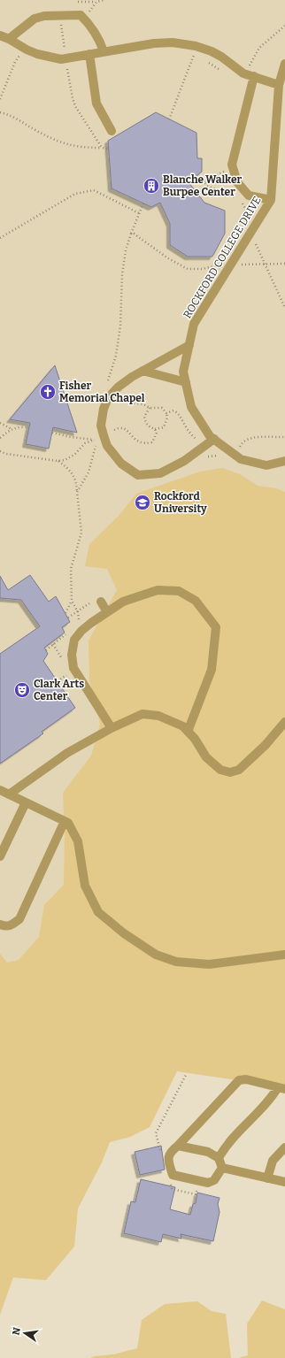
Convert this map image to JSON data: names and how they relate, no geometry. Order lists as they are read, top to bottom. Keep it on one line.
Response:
{"streets":{"street":["ROCKFORD COLLEGE DRIVE"]},"places":{"building":["Blanche Walker Burpee Center"],"church":["Fisher Memorial Chapel"],"school or university":["Rockford University"],"theatre":["Clark Arts Center"]},"north":"left"}
